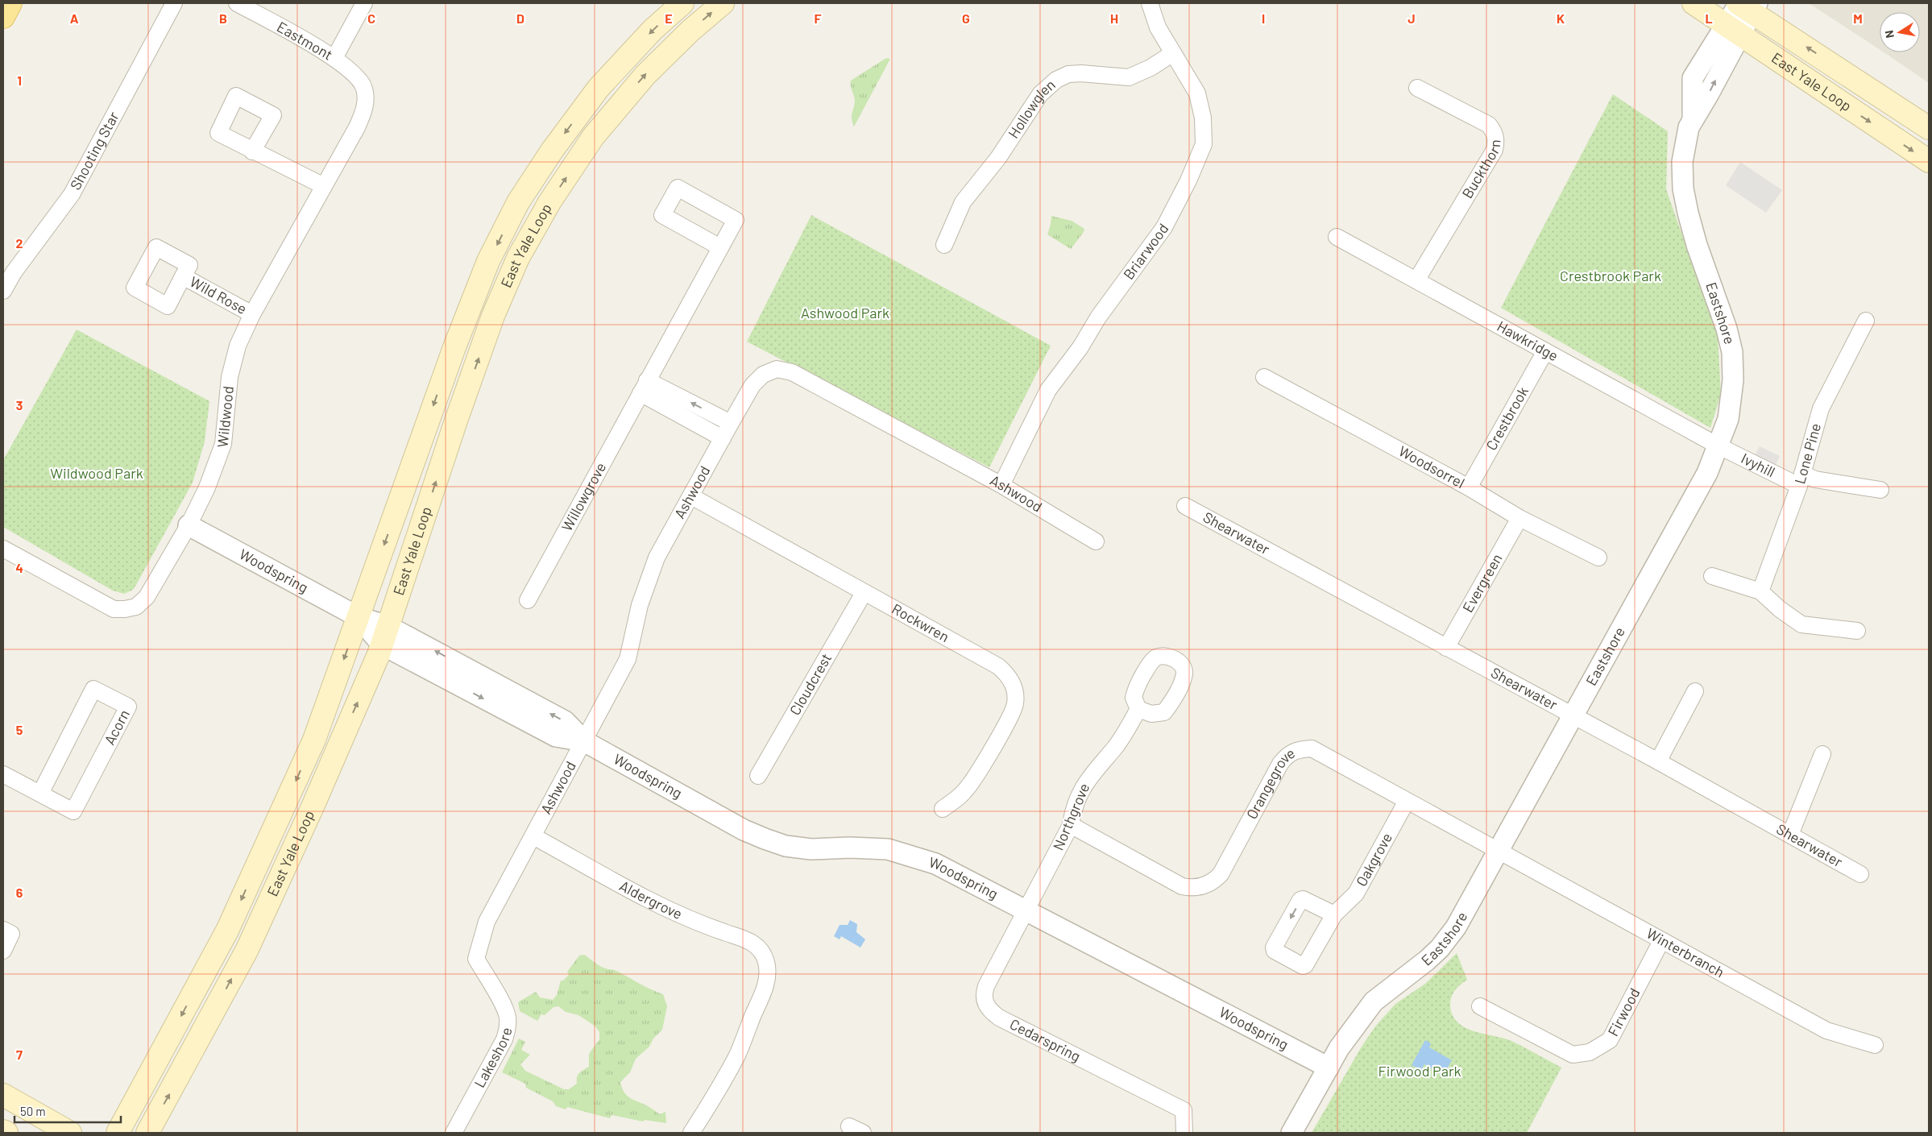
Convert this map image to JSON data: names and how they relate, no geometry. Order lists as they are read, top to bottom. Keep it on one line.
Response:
{"streets":{"main road":["East Yale Loop"],"street":["Eastmont","Hollowglen","Shooting Star","Buckthorn","Briarwood","Wild Rose","Eastshore","Hawkridge","Wildwood","Crestbrook","Lone Pine","Ivyhill","Woodsorrel","Ashwood","Willowgrove","Shearwater","Woodspring","Evergreen","Rockwren","Cloudcrest","Acorn","Orangegrove","Northgrove","Oakgrove","Aldergrove","Winterbranch","Firwood","Cedarspring","Lakeshore"]},"crossings":[["Eastmont","Wildwood"],["East Yale Loop","Eastshore"],["East Yale Loop","Woodspring"],["Hollowglen","Briarwood"],["Buckthorn","Hawkridge"],["Briarwood","Ashwood"],["Wild Rose","Wildwood"],["Eastshore","Hawkridge"],["Eastshore","Ivyhill"],["Eastshore","Shearwater"],["Eastshore","Woodspring"],["Eastshore","Orangegrove"],["Eastshore","Winterbranch"],["Hawkridge","Crestbrook"],["Hawkridge","Ivyhill"],["Wildwood","Woodspring"],["Crestbrook","Woodsorrel"],["Lone Pine","Ivyhill"],["Woodsorrel","Evergreen"],["Ashwood","Woodspring"],["Ashwood","Rockwren"],["Ashwood","Aldergrove"],["Ashwood","Lakeshore"],["Shearwater","Evergreen"],["Woodspring","Northgrove"],["Woodspring","Cedarspring"],["Rockwren","Cloudcrest"],["Orangegrove","Northgrove"],["Orangegrove","Oakgrove"],["Orangegrove","Winterbranch"],["Northgrove","Cedarspring"],["Winterbranch","Firwood"]],"parks":["Crestbrook Park","Ashwood Park","Wildwood Park","Firwood Park"],"scale_bar":"50 m","north":"left","grid":{"columns":["A","B","C","D","E","F","G","H","I","J","K","L","M"],"rows":["1","2","3","4","5","6","7"]}}
